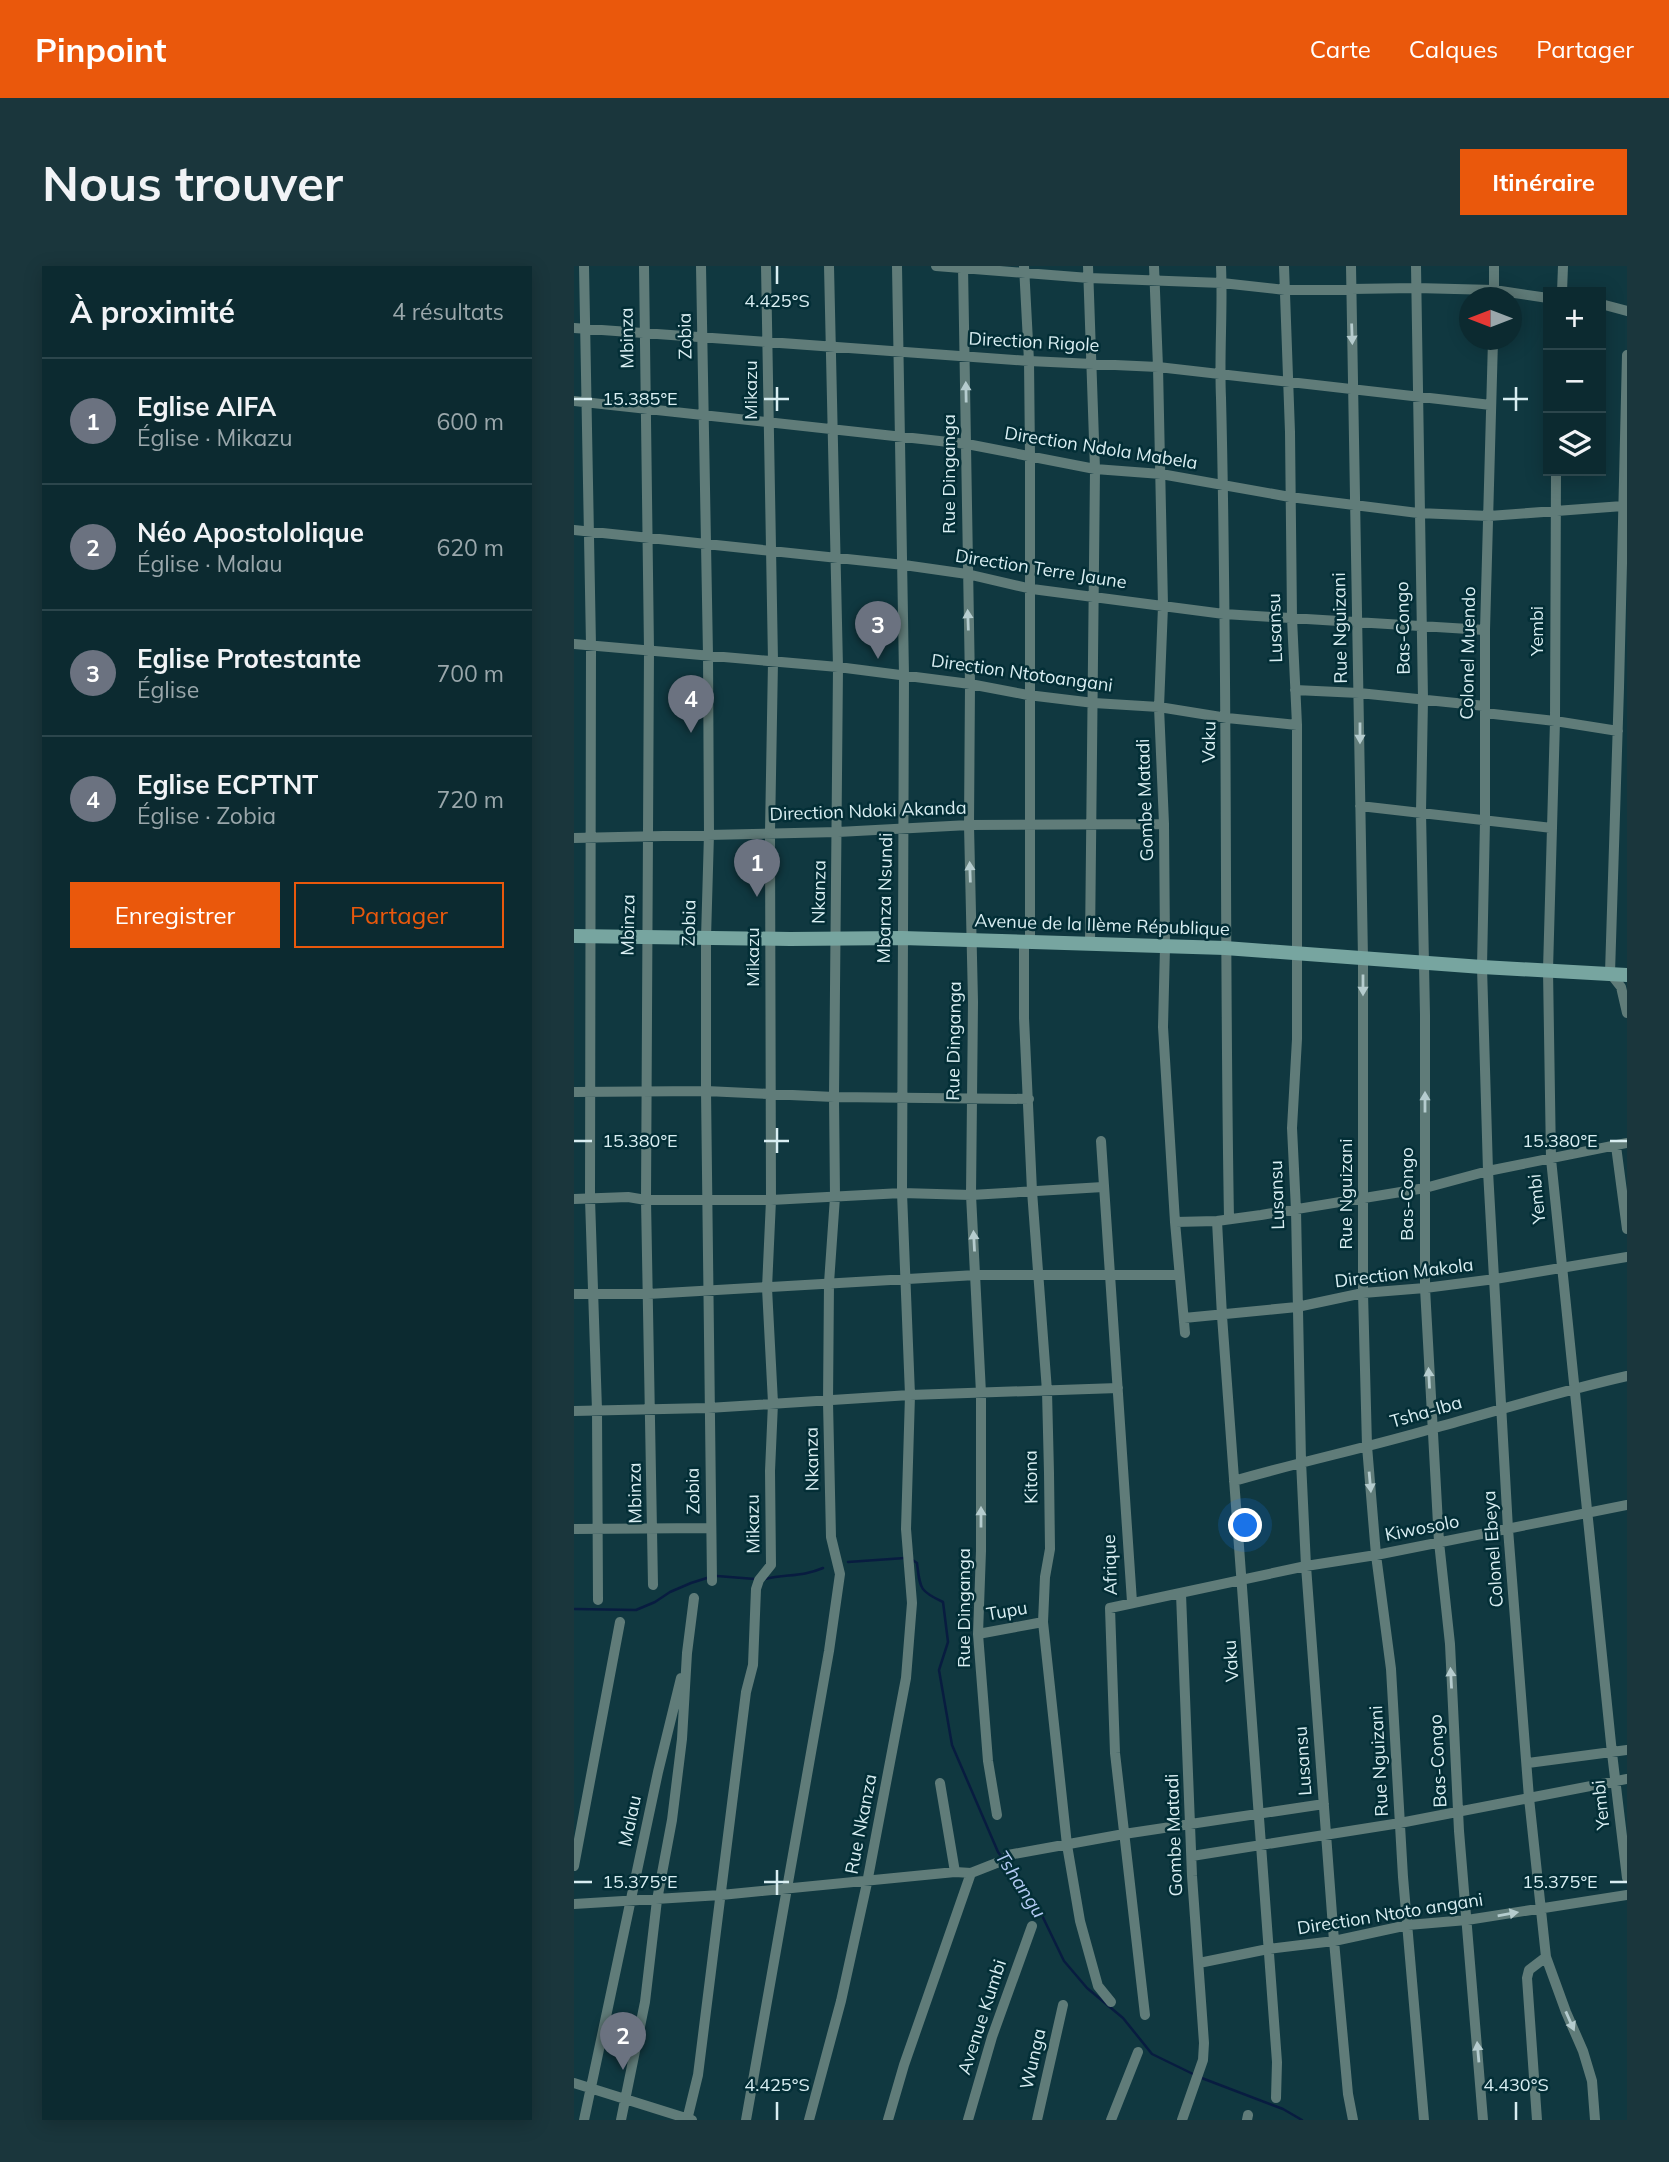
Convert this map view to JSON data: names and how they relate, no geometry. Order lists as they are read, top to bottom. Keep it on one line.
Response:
{"streets":{"street":["Zobia","Mbinza","Direction Rigole","Mikazu","Direction Ndola Mabela","Rue Dinganga","Direction Terre Jaune","Lusansu","Rue Nguizani","Bas-Congo","Yembi","Colonel Muendo","Direction Ntotoangani","Vaku","Gombe Matadi","Direction Ndoki Akanda","Nkanza","Mbanza Nsundi","Avenue de la IIème République","Direction Makola","Tsha-Iba","Kitona","Kiwosolo","Colonel Ebeya","Afrique","Tupu","Malau","Rue Nkanza","Direction Ntoto angani","Avenue Kumbi","Wunga"]},"crossings":[["Zobia","Direction Rigole"],["Zobia","Direction Ndola Mabela"],["Zobia","Direction Terre Jaune"],["Zobia","Direction Ntotoangani"],["Zobia","Direction Ndoki Akanda"],["Zobia","Avenue de la IIème République"],["Mbinza","Direction Rigole"],["Mbinza","Direction Ndola Mabela"],["Mbinza","Direction Terre Jaune"],["Mbinza","Direction Ntotoangani"],["Mbinza","Direction Ndoki Akanda"],["Mbinza","Avenue de la IIème République"],["Direction Rigole","Mikazu"],["Direction Rigole","Rue Dinganga"],["Direction Rigole","Lusansu"],["Direction Rigole","Rue Nguizani"],["Direction Rigole","Bas-Congo"],["Direction Rigole","Colonel Muendo"],["Direction Rigole","Vaku"],["Direction Rigole","Gombe Matadi"],["Direction Rigole","Nkanza"],["Direction Rigole","Mbanza Nsundi"],["Direction Rigole","Kitona"],["Mikazu","Direction Ndola Mabela"],["Mikazu","Direction Terre Jaune"],["Mikazu","Direction Ntotoangani"],["Mikazu","Direction Ndoki Akanda"],["Mikazu","Avenue de la IIème République"],["Direction Ndola Mabela","Rue Dinganga"],["Direction Ndola Mabela","Lusansu"],["Direction Ndola Mabela","Rue Nguizani"],["Direction Ndola Mabela","Bas-Congo"],["Direction Ndola Mabela","Yembi"],["Direction Ndola Mabela","Colonel Muendo"],["Direction Ndola Mabela","Vaku"],["Direction Ndola Mabela","Gombe Matadi"],["Direction Ndola Mabela","Nkanza"],["Direction Ndola Mabela","Mbanza Nsundi"],["Direction Ndola Mabela","Kitona"],["Rue Dinganga","Direction Terre Jaune"],["Rue Dinganga","Direction Ntotoangani"],["Rue Dinganga","Direction Ndoki Akanda"],["Rue Dinganga","Avenue de la IIème République"],["Rue Dinganga","Tupu"],["Direction Terre Jaune","Lusansu"],["Direction Terre Jaune","Rue Nguizani"],["Direction Terre Jaune","Bas-Congo"],["Direction Terre Jaune","Colonel Muendo"],["Direction Terre Jaune","Vaku"],["Direction Terre Jaune","Gombe Matadi"],["Direction Terre Jaune","Nkanza"],["Direction Terre Jaune","Mbanza Nsundi"],["Direction Terre Jaune","Kitona"],["Lusansu","Direction Ntotoangani"],["Lusansu","Avenue de la IIème République"],["Lusansu","Direction Makola"],["Lusansu","Tsha-Iba"],["Lusansu","Kiwosolo"],["Lusansu","Direction Ntoto angani"],["Rue Nguizani","Avenue de la IIème République"],["Rue Nguizani","Direction Makola"],["Rue Nguizani","Tsha-Iba"],["Rue Nguizani","Kiwosolo"],["Rue Nguizani","Direction Ntoto angani"],["Bas-Congo","Avenue de la IIème République"],["Bas-Congo","Direction Makola"],["Bas-Congo","Tsha-Iba"],["Bas-Congo","Kiwosolo"],["Bas-Congo","Direction Ntoto angani"],["Yembi","Avenue de la IIème République"],["Yembi","Direction Makola"],["Yembi","Tsha-Iba"],["Yembi","Kiwosolo"],["Colonel Muendo","Avenue de la IIème République"],["Colonel Muendo","Colonel Ebeya"],["Direction Ntotoangani","Vaku"],["Direction Ntotoangani","Gombe Matadi"],["Direction Ntotoangani","Nkanza"],["Direction Ntotoangani","Mbanza Nsundi"],["Direction Ntotoangani","Kitona"],["Vaku","Avenue de la IIème République"],["Vaku","Direction Makola"],["Vaku","Tsha-Iba"],["Vaku","Kiwosolo"],["Vaku","Direction Ntoto angani"],["Gombe Matadi","Direction Ndoki Akanda"],["Gombe Matadi","Avenue de la IIème République"],["Gombe Matadi","Direction Makola"],["Gombe Matadi","Kiwosolo"],["Gombe Matadi","Direction Ntoto angani"],["Direction Ndoki Akanda","Nkanza"],["Direction Ndoki Akanda","Mbanza Nsundi"],["Direction Ndoki Akanda","Kitona"],["Nkanza","Avenue de la IIème République"],["Mbanza Nsundi","Avenue de la IIème République"],["Mbanza Nsundi","Rue Nkanza"],["Avenue de la IIème République","Kitona"],["Avenue de la IIème République","Colonel Ebeya"],["Direction Makola","Colonel Ebeya"],["Tsha-Iba","Colonel Ebeya"],["Kitona","Tupu"],["Kiwosolo","Colonel Ebeya"],["Kiwosolo","Afrique"],["Colonel Ebeya","Direction Ntoto angani"]],"one_way":["Rue Dinganga","Bas-Congo"],"water":["Tshangu"],"north":"left","page":{"header":"Pinpoint","nav":["Carte","Calques","Partager"],"buttons":["Itinéraire",["Enregistrer","Partager"]],"title":"Nous trouver","heading":["À proximité","4 résultats"],"map_buttons":["+","−"],"list":[{"mark":"1","name":"Eglise AIFA","note":"Église · Mikazu","value":"600 m"},{"mark":"2","name":"Néo Apostololique","note":"Église · Malau","value":"620 m"},{"mark":"3","name":"Eglise Protestante","note":"Église","value":"700 m"},{"mark":"4","name":"Eglise ECPTNT","note":"Église · Zobia","value":"720 m"}],"pins":["3","4","1","2"]},"coordinates":["4.425°S","15.385°E","15.380°E","15.375°E","4.430°S"]}
